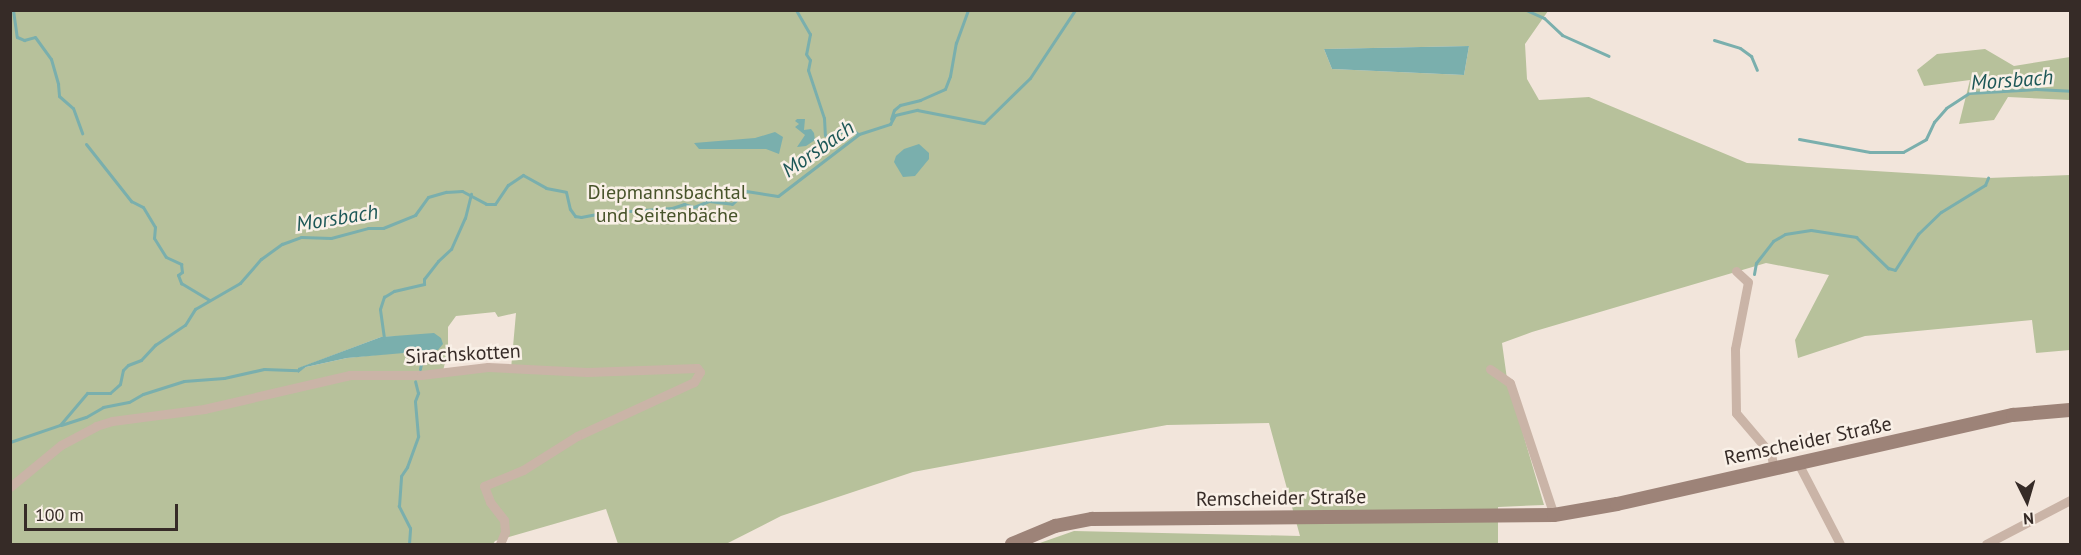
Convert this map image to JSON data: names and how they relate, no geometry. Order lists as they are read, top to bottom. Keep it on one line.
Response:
{"streets":{"main road":["Remscheider Straße"],"street":["Sirachskotten"]},"water":["Morsbach"],"parks":["Diepmannsbachtal und Seitenbäche"],"scale_bar":"100 m","north":"bottom"}
